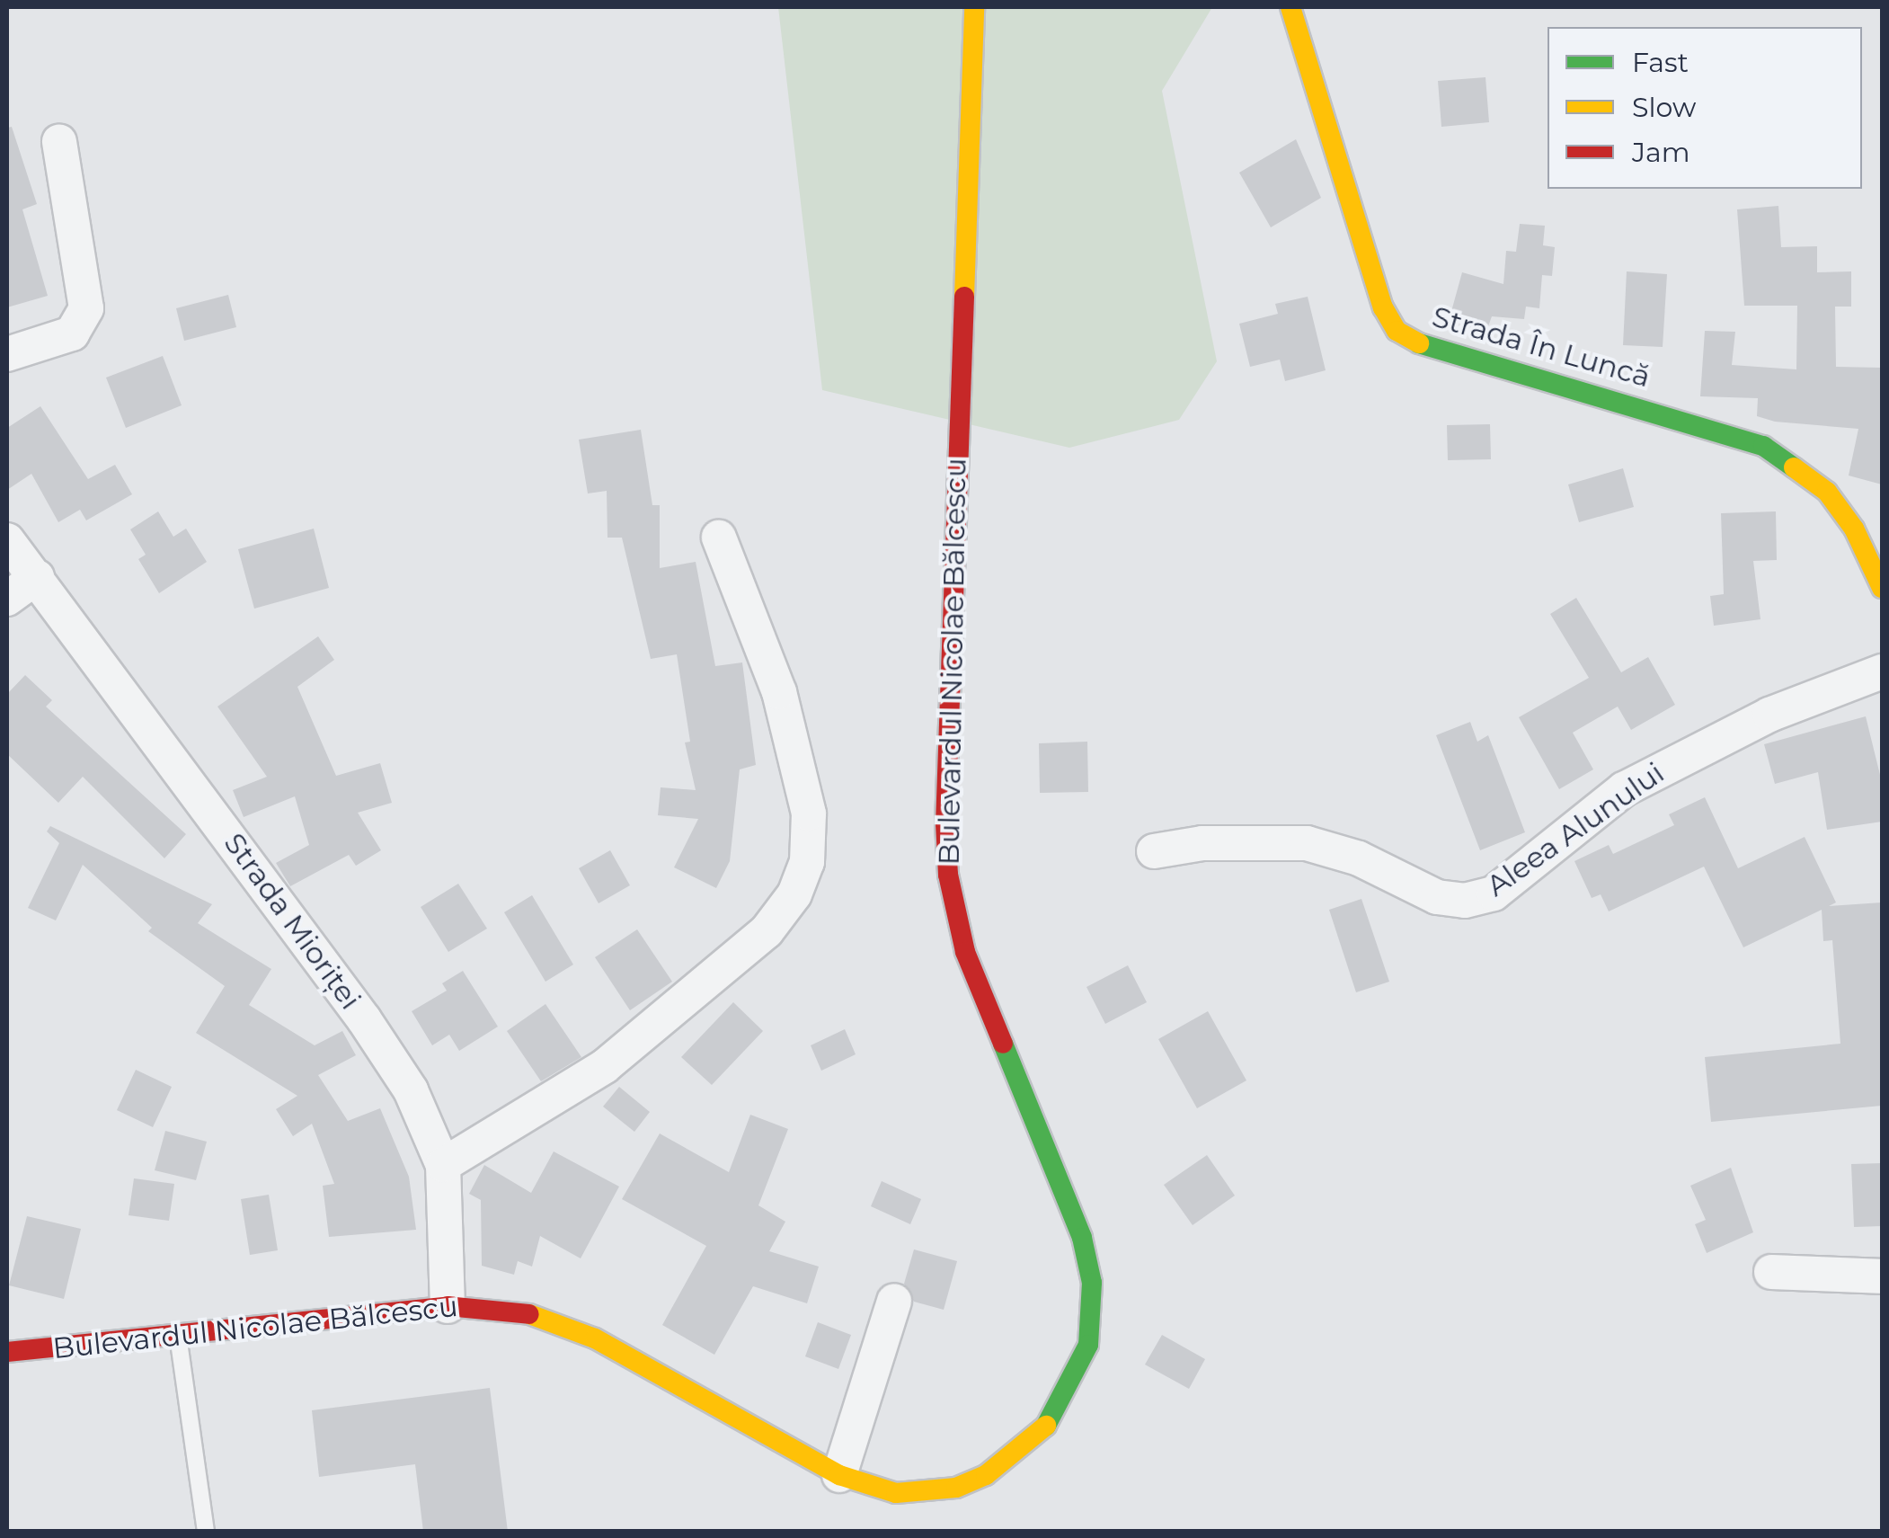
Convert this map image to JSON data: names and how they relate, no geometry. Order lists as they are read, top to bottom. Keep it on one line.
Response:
{"streets":{"street":["Strada În Luncă","Bulevardul Nicolae Bălcescu","Aleea Alunului","Strada Mioriței"]},"crossings":[["Bulevardul Nicolae Bălcescu","Strada Mioriței"]],"legend":["Fast","Slow","Jam"]}
